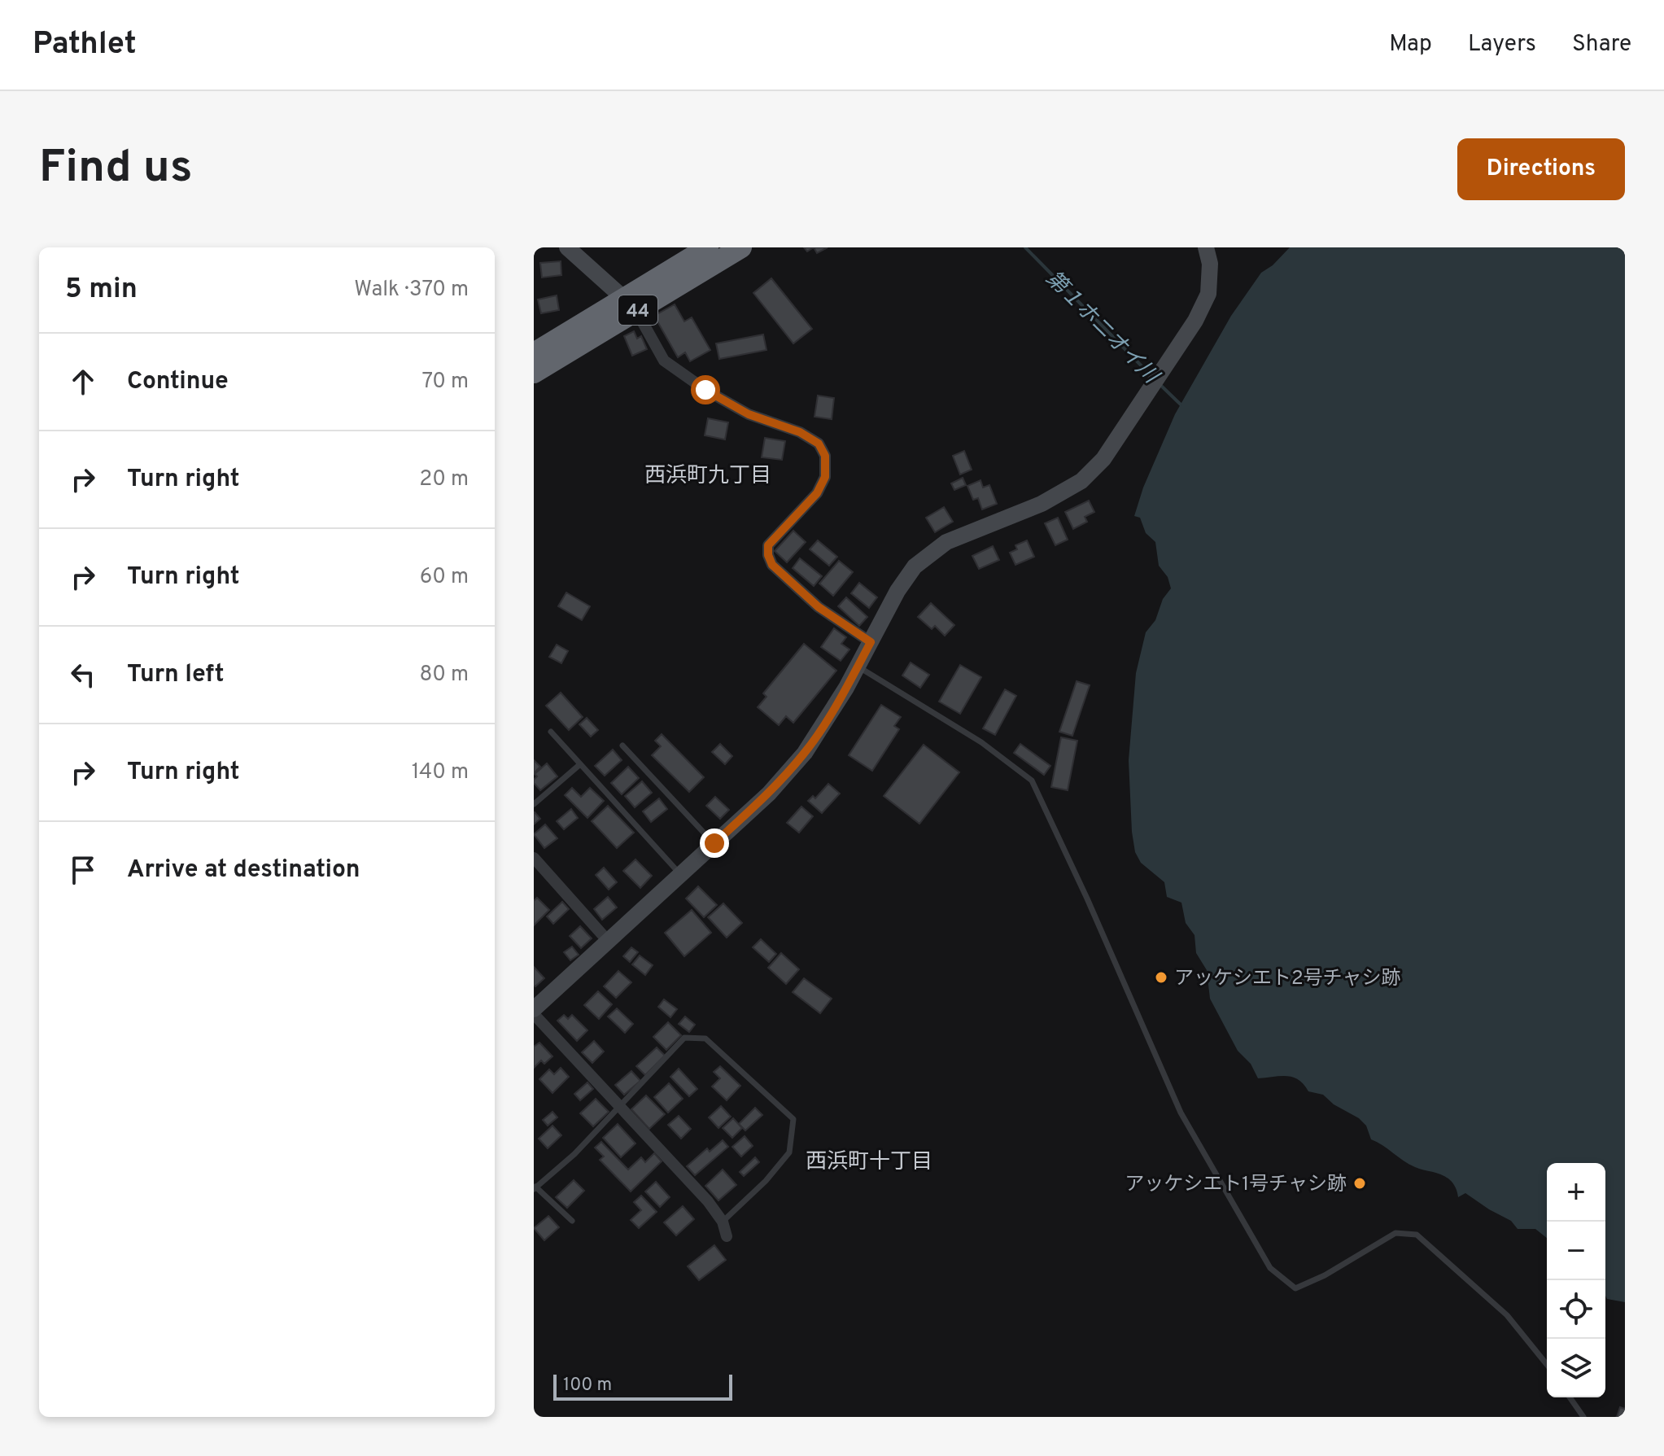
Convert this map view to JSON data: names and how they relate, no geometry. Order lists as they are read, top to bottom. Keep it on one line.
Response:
{"streets":{"highway":["44"]},"districts":["西浜町九丁目","西浜町十丁目"],"water":["第１ホニオイ川"],"places":["アッケシエト2号チャシ跡","アッケシエト1号チャシ跡"],"scale_bar":"100 m","page":{"header":"Pathlet","nav":["Map","Layers","Share"],"buttons":"Directions","title":"Find us","heading":["5 min","Walk · 370 m"],"list":[["Continue","70 m"],["Turn right","20 m"],["Turn right","60 m"],["Turn left","80 m"],["Turn right","140 m"],"Arrive at destination"],"map_buttons":["+","−"],"scale":"100 m"}}
